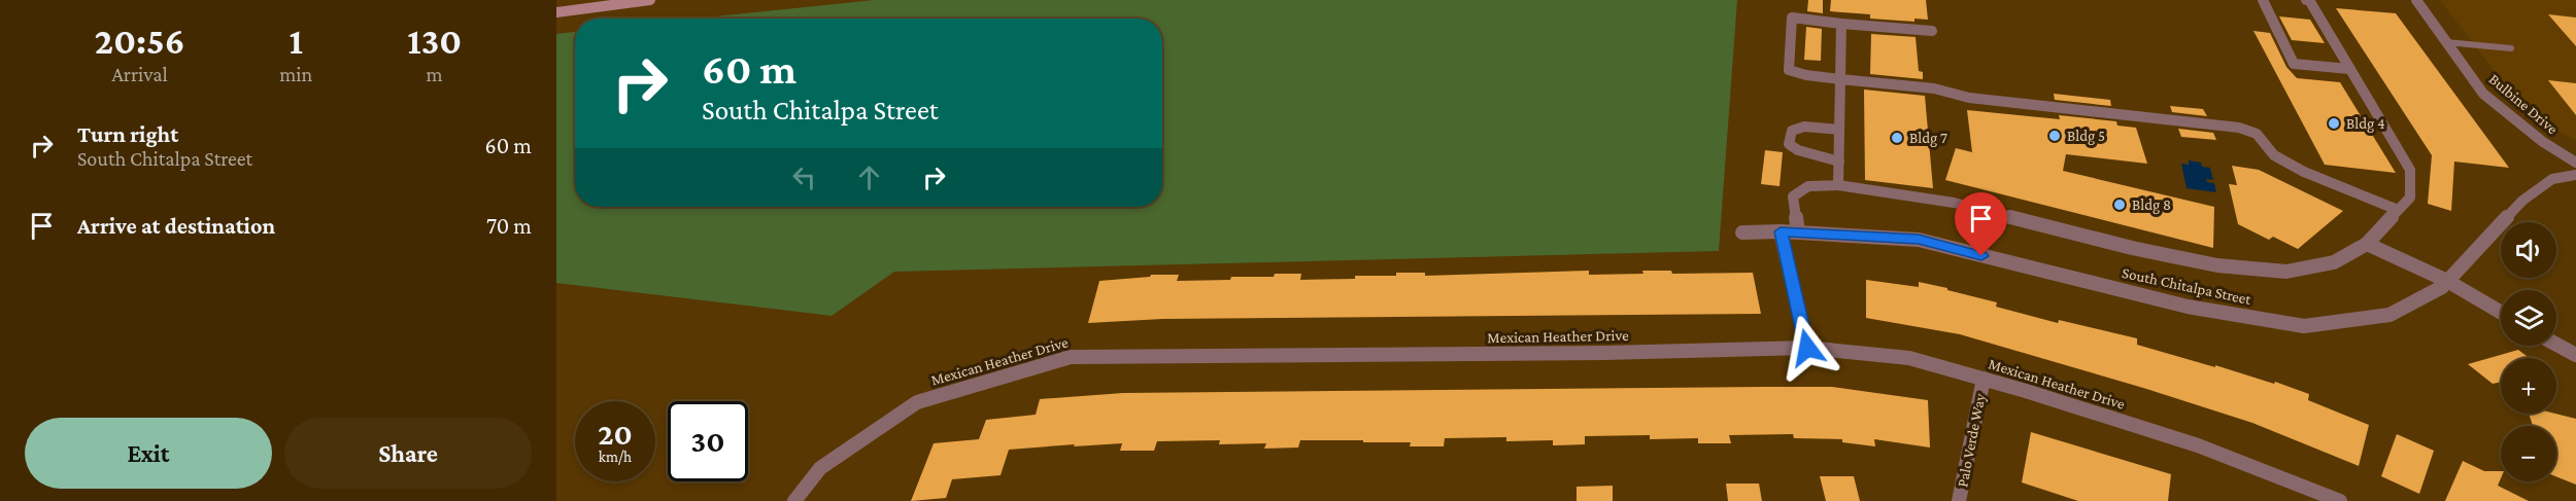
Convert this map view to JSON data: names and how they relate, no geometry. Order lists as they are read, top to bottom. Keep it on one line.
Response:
{"streets":{"street":["Bulbine Drive","South Chitalpa Street","Mexican Heather Drive","Palo Verde Way"]},"crossings":[["Mexican Heather Drive","Palo Verde Way"]],"places":["Bldg 4","Bldg 5","Bldg 7","Bldg 8"],"page":{"eta":["20:56","Arrival","1","min","130","m"],"turn":["60 m","South Chitalpa Street"],"list":[{"name":"Turn right","note":"South Chitalpa Street","value":"60 m"},{"name":"Arrive at destination","value":"70 m"}],"map_buttons":["+","−"],"speed":"20 km/h","limit":"30","buttons":["Exit","Share"]}}
